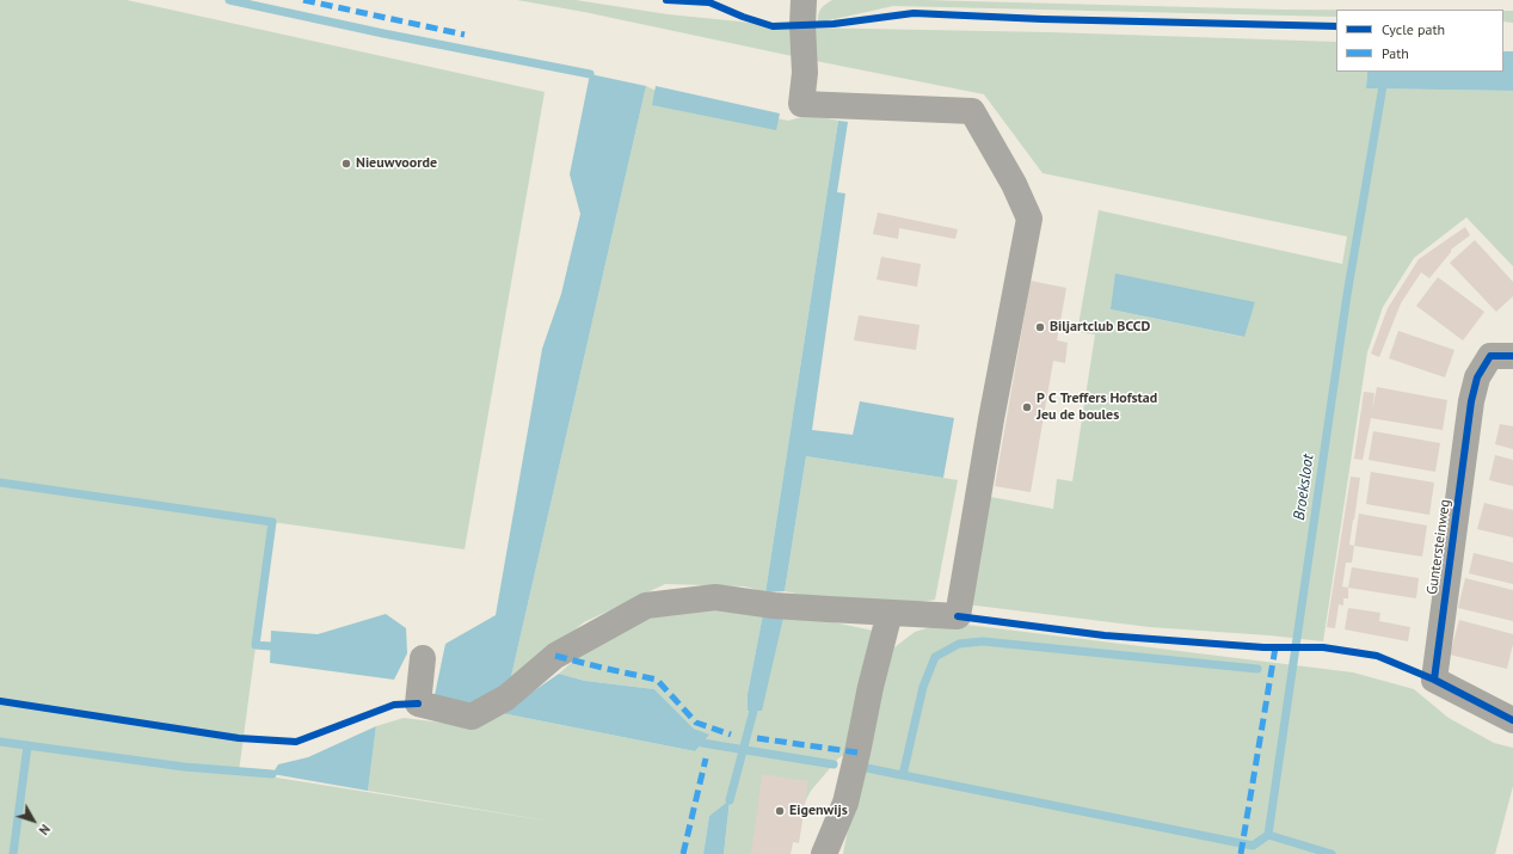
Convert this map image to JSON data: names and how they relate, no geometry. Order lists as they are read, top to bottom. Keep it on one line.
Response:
{"streets":{"street":["Guntersteinweg"]},"water":["Broeksloot"],"places":["Nieuwvoorde","Biljartclub BCCD","P C Treffers Hofstad Jeu de boules","Eigenwijs"],"legend":["Cycle path","Path"],"north":"bottom right"}
